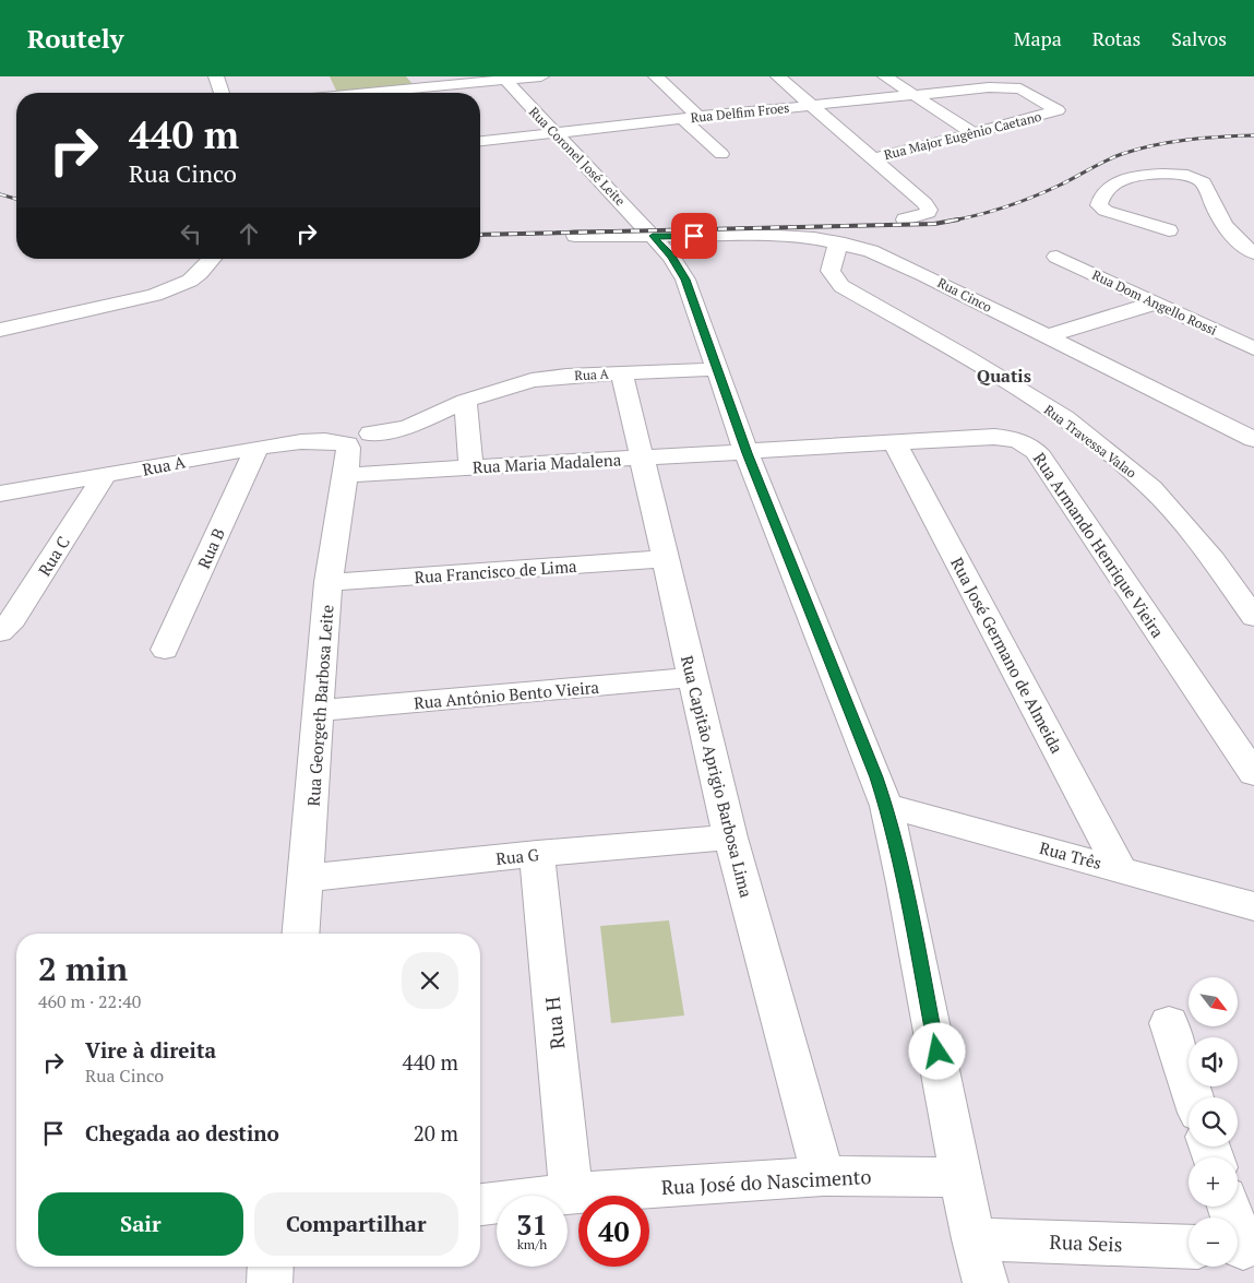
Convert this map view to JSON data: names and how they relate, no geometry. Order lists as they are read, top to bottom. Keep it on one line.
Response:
{"streets":{"street":["Rua Delfim Froes","Rua Major Eugênio Caetano","Rua Coronel José Leite","Rua Cinco","Rua Dom Angello Rossi","Rua A","Rua Travessa Valao","Rua Maria Madalena","Rua Armando Henrique Vieira","Rua B","Rua C","Rua Francisco de Lima","Rua José Germano de Almeida","Rua Antônio Bento Vieira","Rua Georgeth Barbosa Leite","Rua Capitão Aprigio Barbosa Lima","Rua Três","Rua G","Rua H","Rua José do Nascimento","Rua Seis"]},"crossings":[["Rua Delfim Froes","Rua Major Eugênio Caetano"],["Rua Delfim Froes","Rua Coronel José Leite"],["Rua Coronel José Leite","Rua Cinco"],["Rua Coronel José Leite","Rua A"],["Rua Coronel José Leite","Rua Maria Madalena"],["Rua Coronel José Leite","Rua Armando Henrique Vieira"],["Rua Coronel José Leite","Rua Três"],["Rua Coronel José Leite","Rua José do Nascimento"],["Rua Coronel José Leite","Rua Seis"],["Rua Cinco","Rua Travessa Valao"],["Rua A","Rua Maria Madalena"],["Rua A","Rua B"],["Rua A","Rua C"],["Rua A","Rua Georgeth Barbosa Leite"],["Rua A","Rua Capitão Aprigio Barbosa Lima"],["Rua Maria Madalena","Rua Armando Henrique Vieira"],["Rua Maria Madalena","Rua Georgeth Barbosa Leite"],["Rua Maria Madalena","Rua Capitão Aprigio Barbosa Lima"],["Rua Armando Henrique Vieira","Rua José Germano de Almeida"],["Rua Francisco de Lima","Rua Georgeth Barbosa Leite"],["Rua Francisco de Lima","Rua Capitão Aprigio Barbosa Lima"],["Rua José Germano de Almeida","Rua Três"],["Rua Antônio Bento Vieira","Rua Georgeth Barbosa Leite"],["Rua Antônio Bento Vieira","Rua Capitão Aprigio Barbosa Lima"],["Rua Georgeth Barbosa Leite","Rua G"],["Rua Capitão Aprigio Barbosa Lima","Rua G"],["Rua Capitão Aprigio Barbosa Lima","Rua José do Nascimento"],["Rua G","Rua H"],["Rua H","Rua José do Nascimento"]],"districts":["Quatis"],"north":"bottom right","page":{"header":"Routely","nav":["Mapa","Rotas","Salvos"],"turn":["440 m","Rua Cinco"],"heading":["2 min","460 m · 22:40"],"map_buttons":["+","−"],"list":[{"name":"Vire à direita","note":"Rua Cinco","value":"440 m"},{"name":"Chegada ao destino","value":"20 m"}],"buttons":["Sair","Compartilhar"],"speed":"31 km/h","limit":"40"}}
